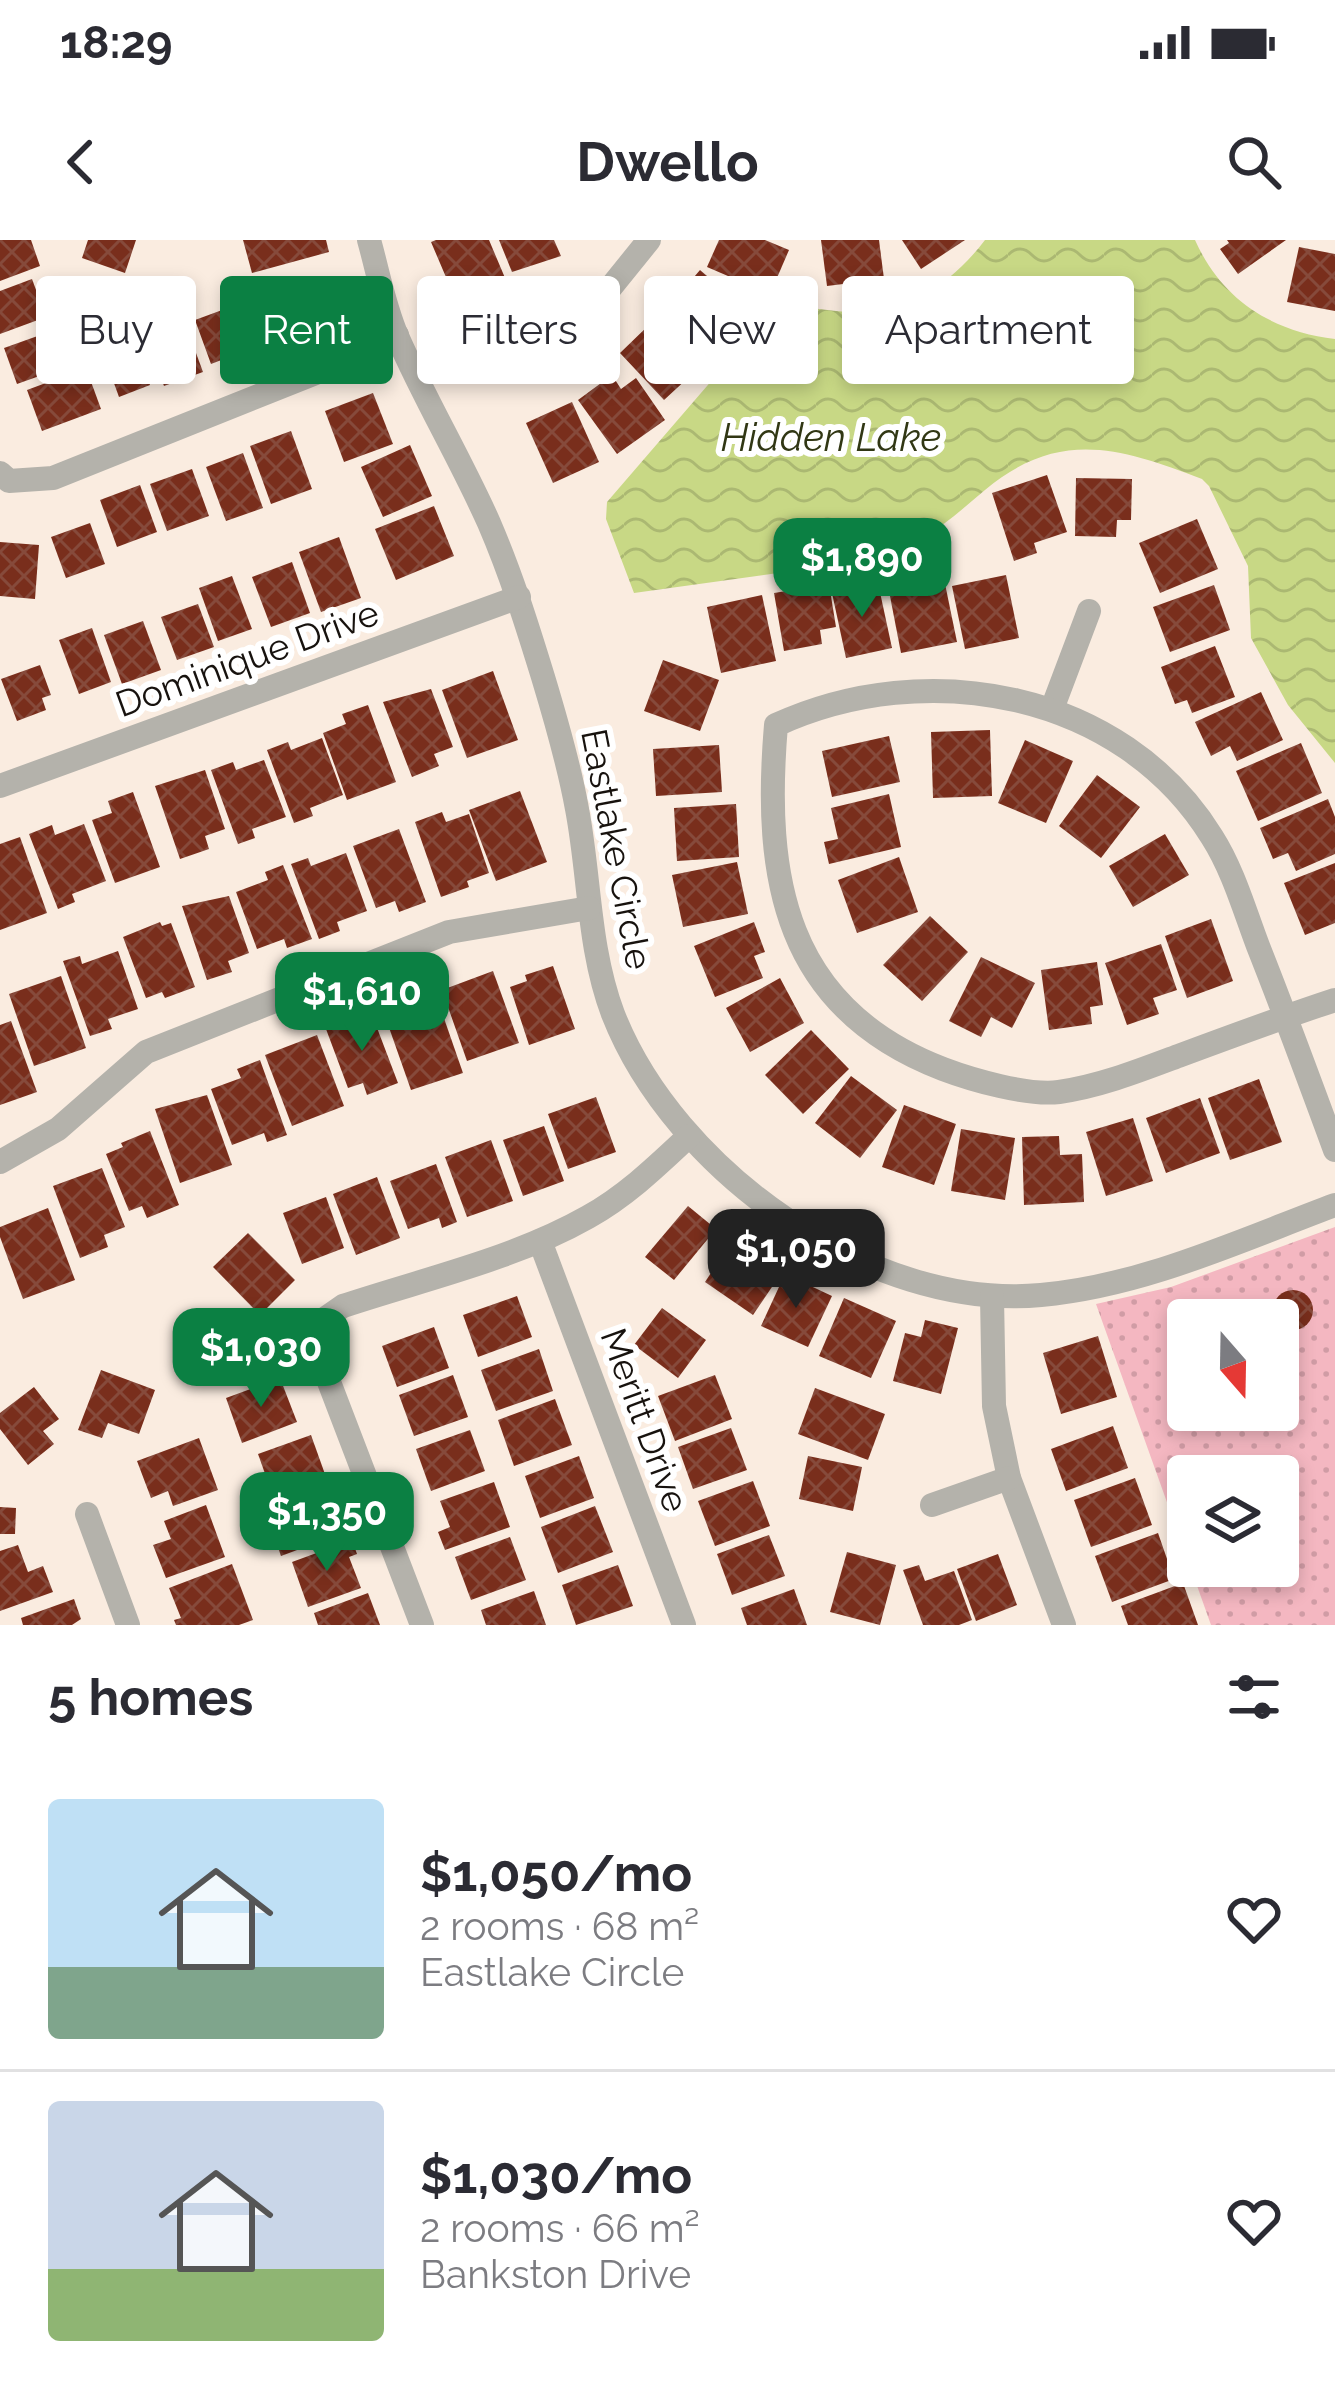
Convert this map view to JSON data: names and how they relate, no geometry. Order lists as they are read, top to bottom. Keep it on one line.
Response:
{"streets":{"street":["Dominique Drive","Eastlake Circle","Meritt Drive"]},"crossings":[["Dominique Drive","Eastlake Circle"]],"water":["Hidden Lake"],"north":"bottom","page":{"status":"18:29","header":"Dwello","chip":["Buy","Rent","Filters","New","Apartment"],"price":["$1,890","$1,610","$1,050","$1,030","$1,350"],"heading":"5 homes","list":[{"name":"$1,050/mo","note":"2 rooms · 68 m² · Eastlake Circle"},{"name":"$1,030/mo","note":"2 rooms · 66 m² · Bankston Drive"}]}}
